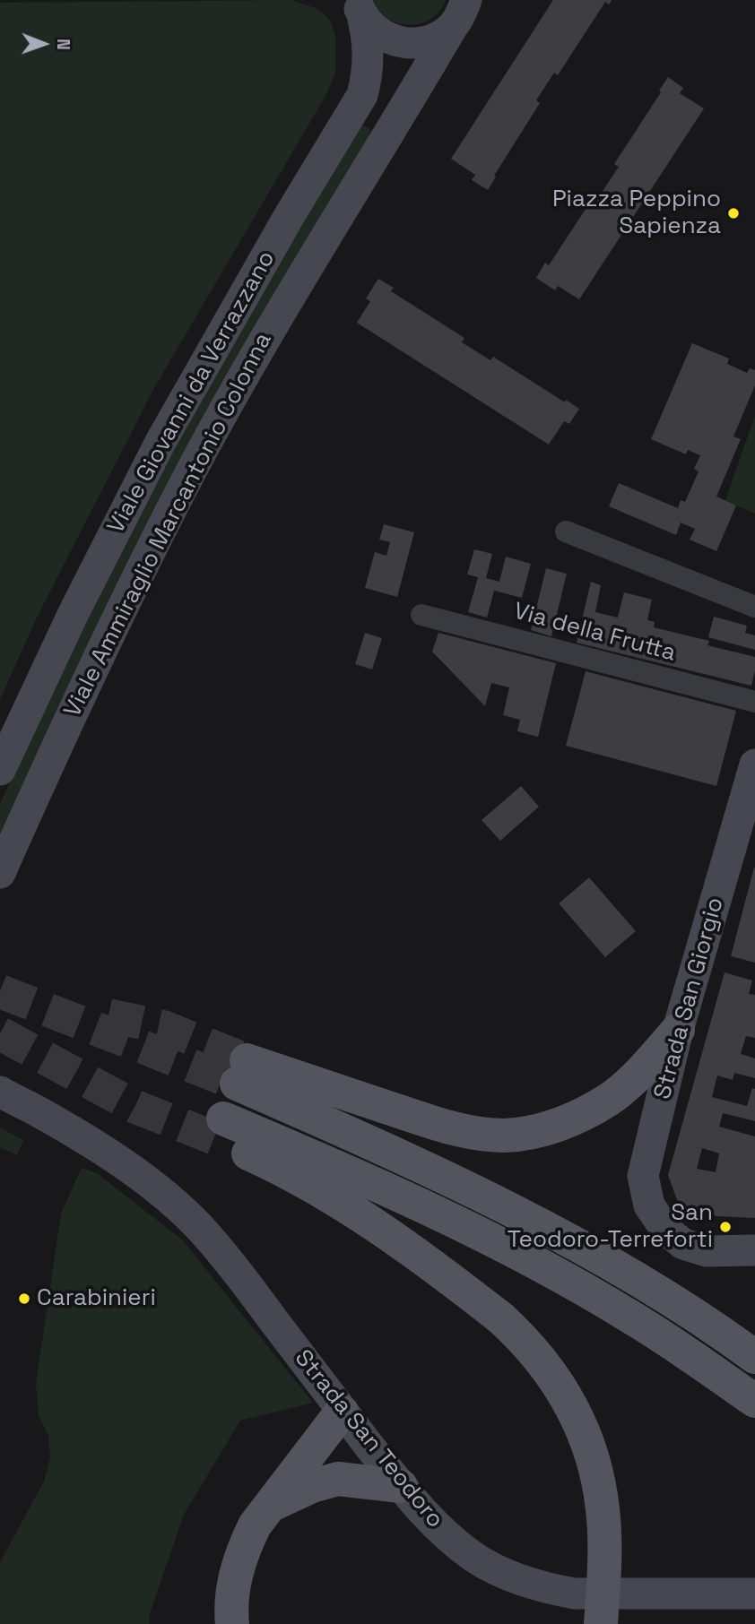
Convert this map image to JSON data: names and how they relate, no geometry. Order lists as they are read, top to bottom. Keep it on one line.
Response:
{"streets":{"main road":["Viale Giovanni da Verrazzano","Viale Ammiraglio Marcantonio Colonna","Strada San Giorgio","Strada San Teodoro"],"street":["Via della Frutta"]},"places":["Piazza Peppino Sapienza","San Teodoro-Terreforti","Carabinieri"],"north":"right"}
